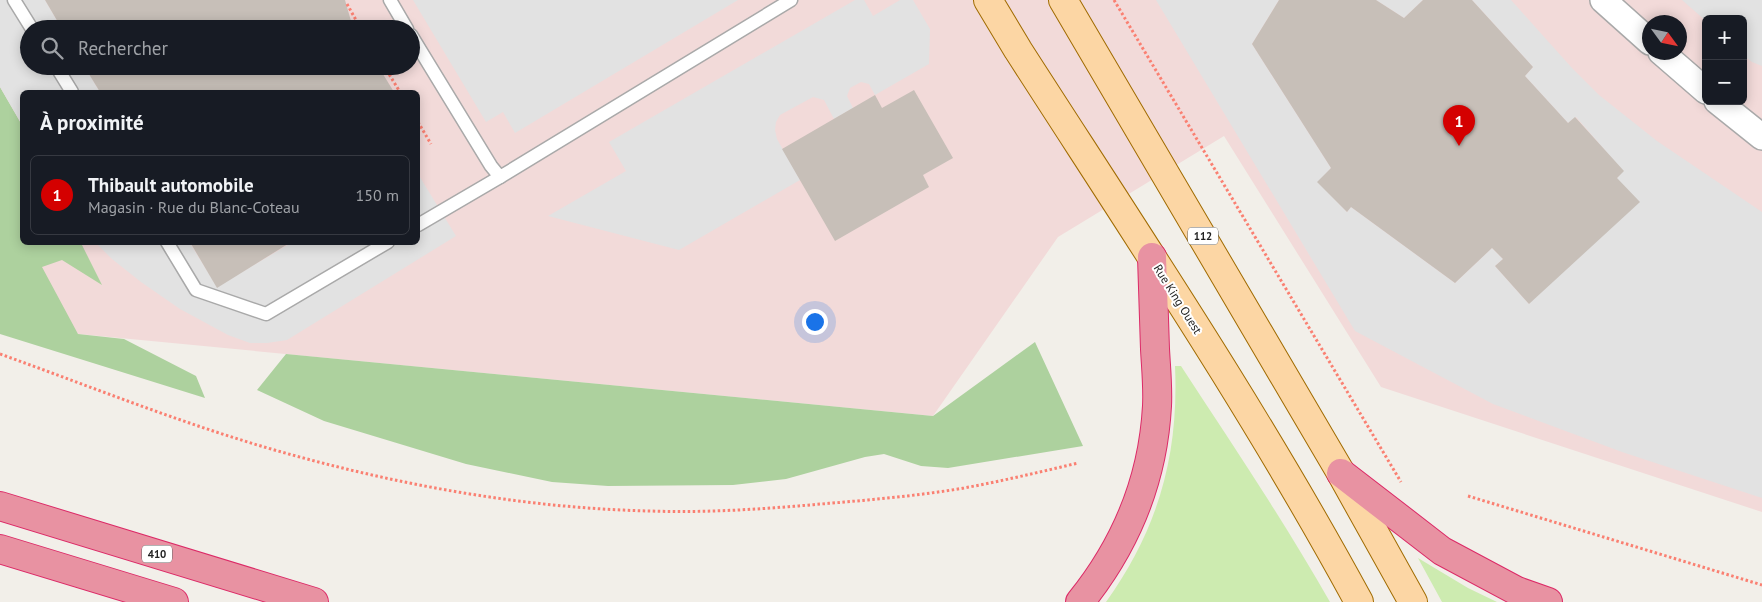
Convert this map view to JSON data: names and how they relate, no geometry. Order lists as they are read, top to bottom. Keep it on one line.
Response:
{"streets":{"highway":["410"],"main road":["112","Rue King Ouest"]},"north":"bottom right","page":{"map_buttons":["+","−"],"search":"Rechercher","heading":"À proximité","pins":"1","list":[{"mark":"1","name":"Thibault automobile","note":"Magasin · Rue du Blanc-Coteau","value":"150 m"}]}}
